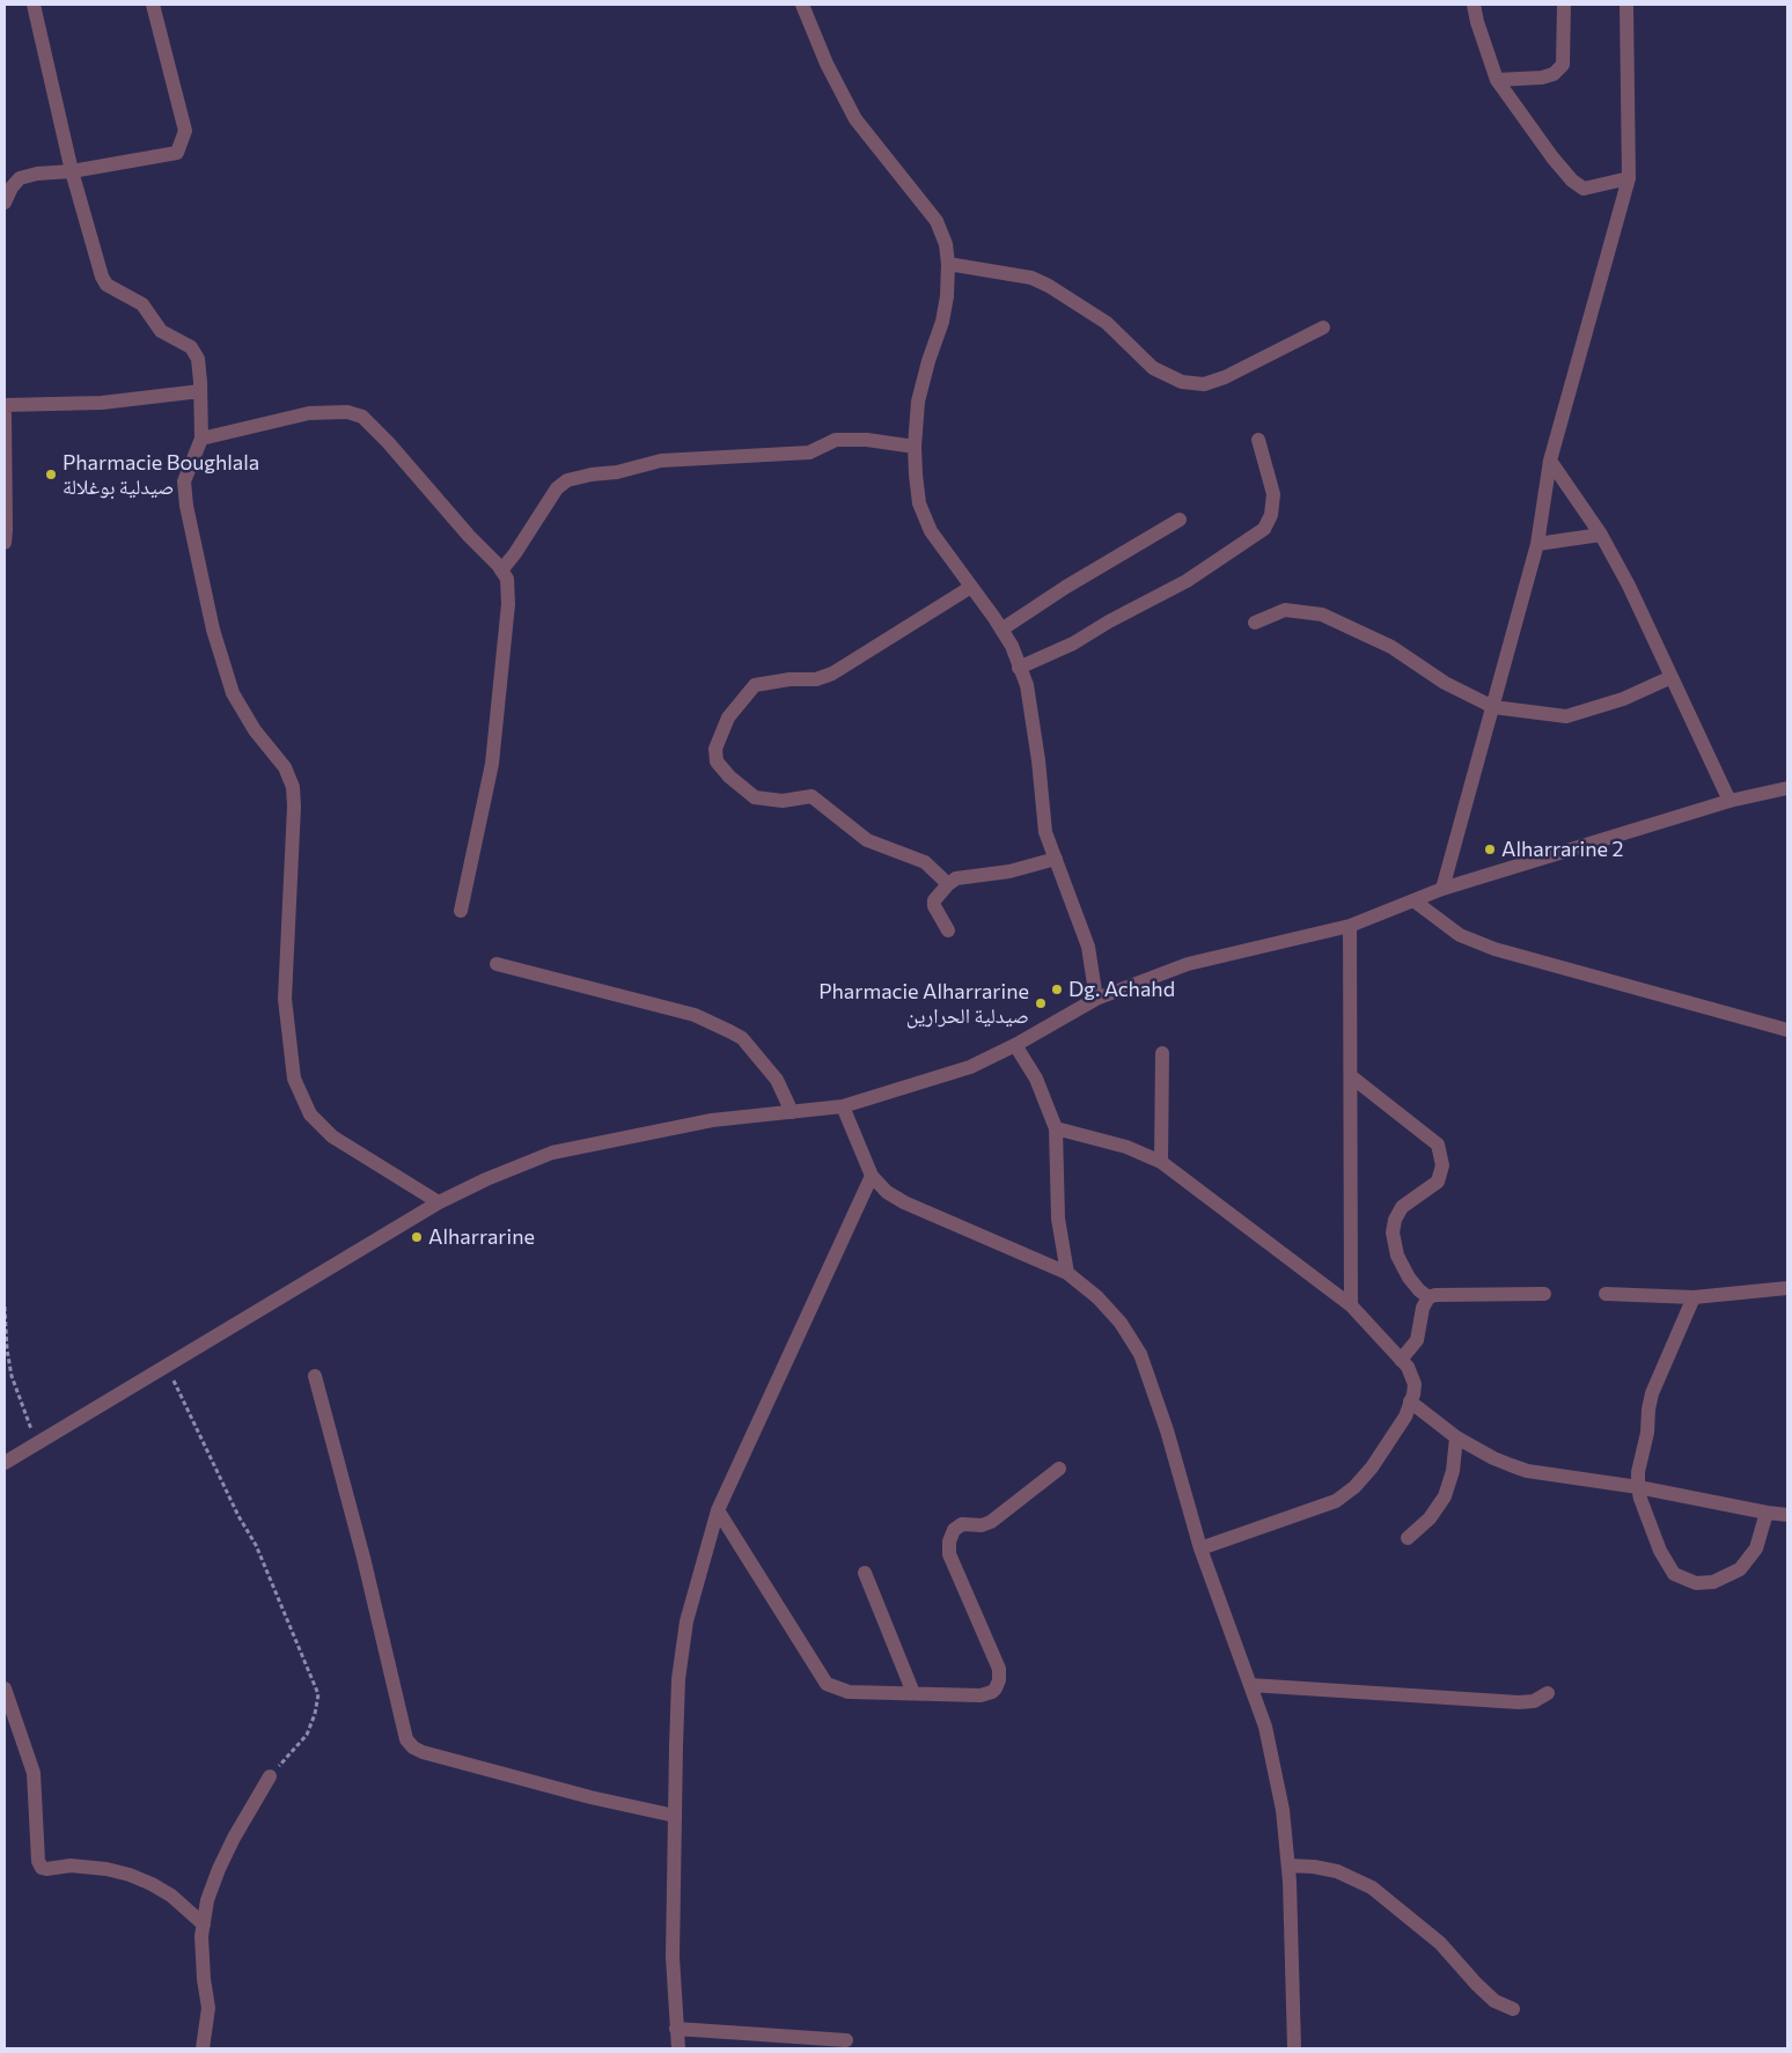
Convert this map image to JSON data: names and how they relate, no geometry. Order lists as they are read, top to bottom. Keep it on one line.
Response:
{"places":["Pharmacie Boughlala صيدلية بوغلالة","Alharrarine 2","Dg. Achahd","Pharmacie Alharrarine صيدلية الحرارين","Alharrarine"]}
